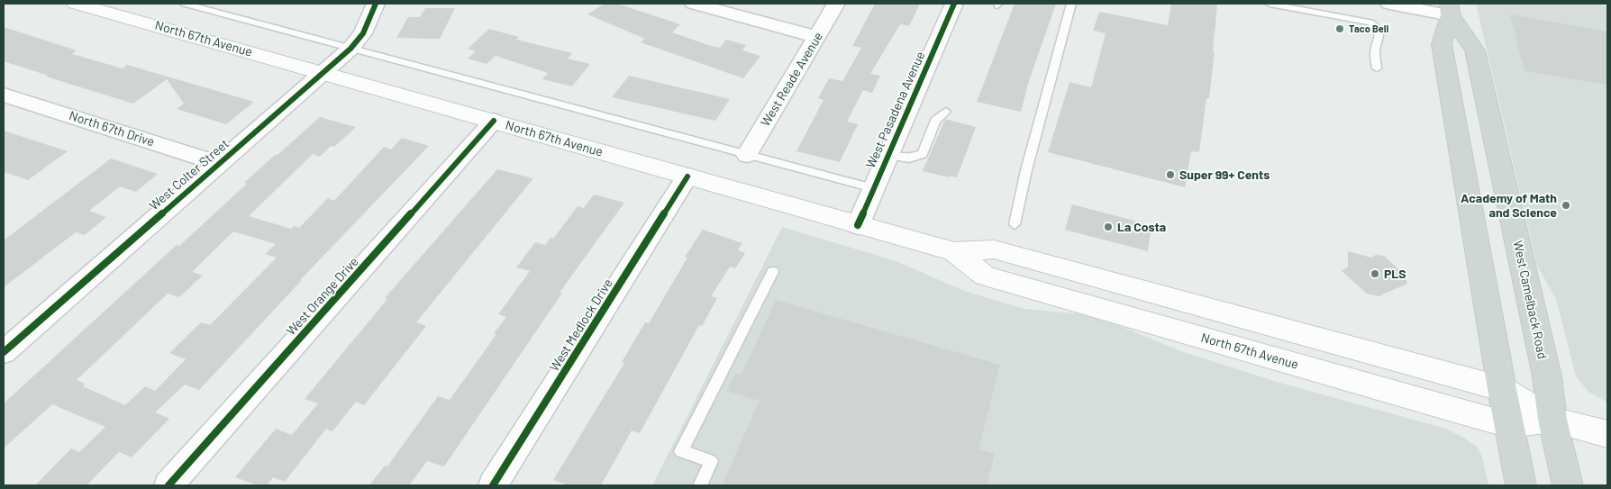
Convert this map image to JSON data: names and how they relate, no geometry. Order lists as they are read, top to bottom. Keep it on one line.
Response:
{"streets":{"main road":["North 67th Avenue","West Camelback Road"],"street":["West Reade Avenue","West Pasadena Avenue","North 67th Drive","West Colter Street","West Orange Drive","West Medlock Drive"]},"crossings":[["North 67th Avenue","West Pasadena Avenue"],["North 67th Avenue","West Colter Street"],["North 67th Avenue","West Orange Drive"],["North 67th Avenue","West Camelback Road"],["North 67th Avenue","West Medlock Drive"],["North 67th Drive","West Colter Street"]],"places":["Taco Bell","Super 99+ Cents","Academy of Math and Science","La Costa","PLS"]}
